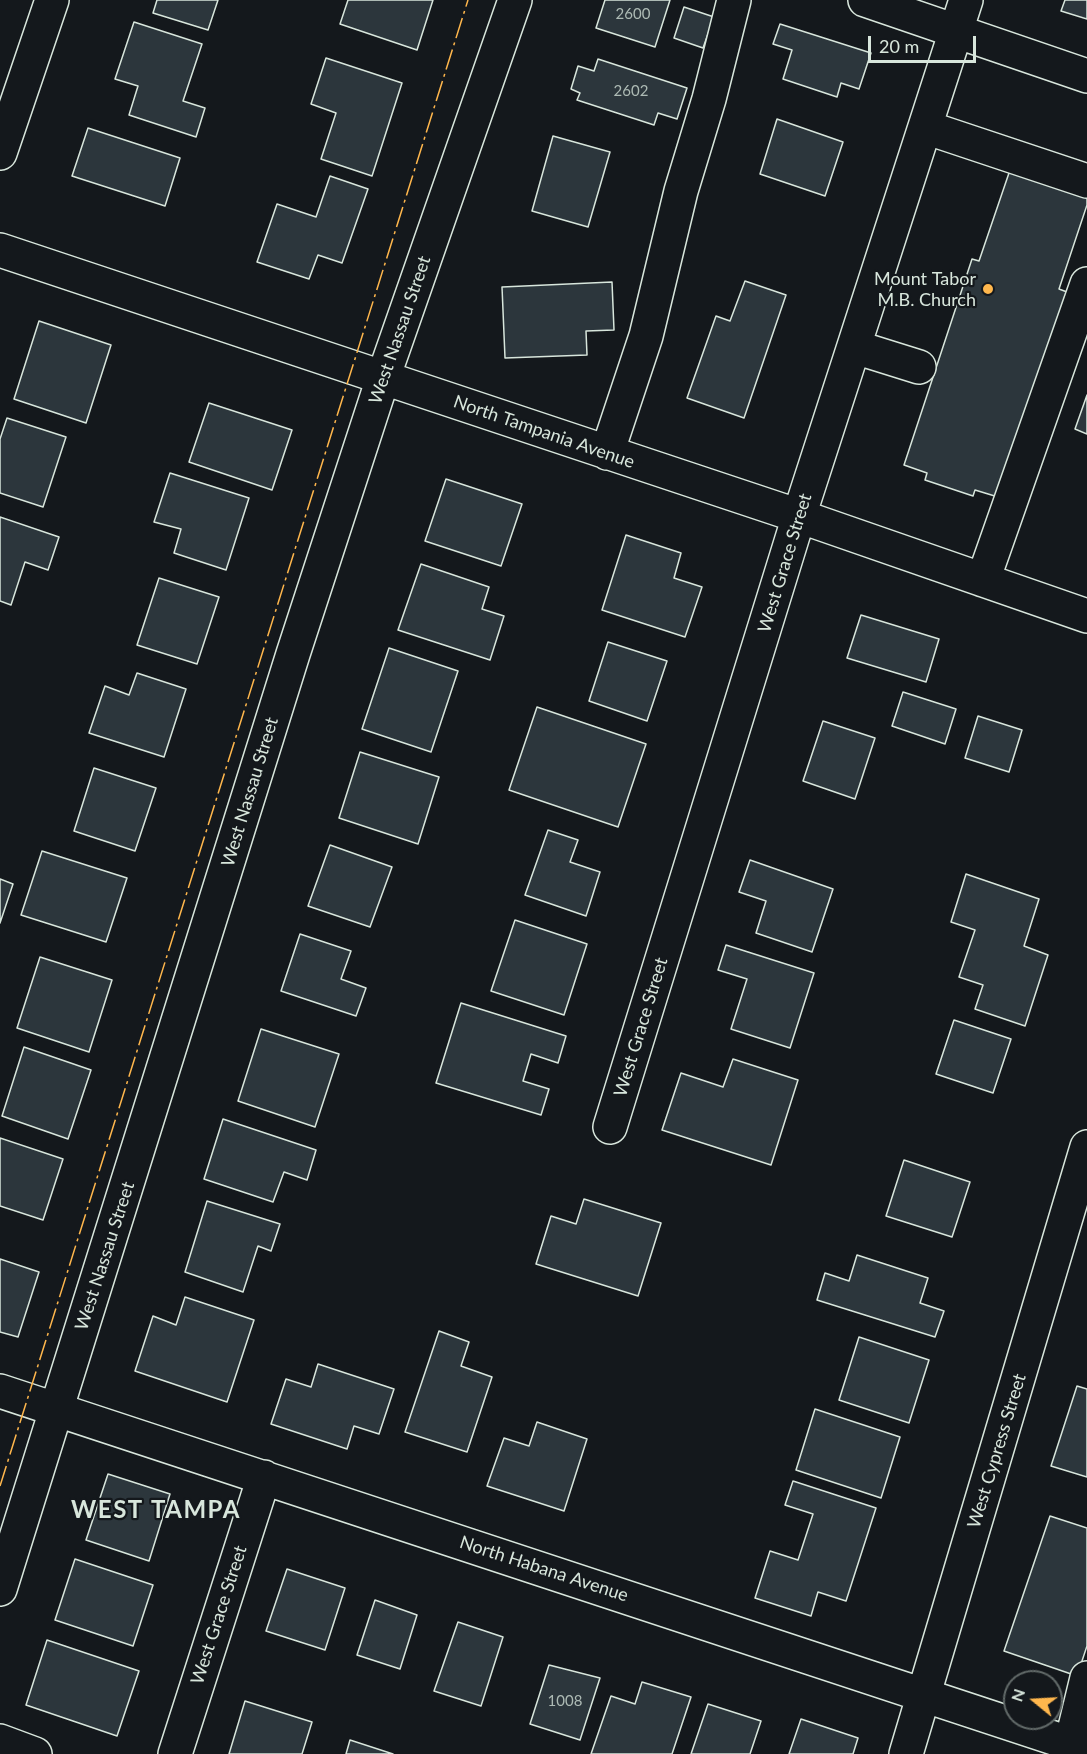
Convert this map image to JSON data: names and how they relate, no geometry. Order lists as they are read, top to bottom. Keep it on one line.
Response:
{"streets":{"street":["West Nassau Street","North Tampania Avenue","West Grace Street","West Cypress Street","North Habana Avenue"]},"crossings":[["West Nassau Street","North Tampania Avenue"],["West Nassau Street","North Habana Avenue"],["North Tampania Avenue","West Grace Street"],["West Grace Street","North Habana Avenue"],["West Cypress Street","North Habana Avenue"]],"districts":["WEST TAMPA"],"places":["Mount Tabor M.B. Church"],"house_numbers":["2600","2602","1008"],"scale_bar":"20 m","north":"left"}
